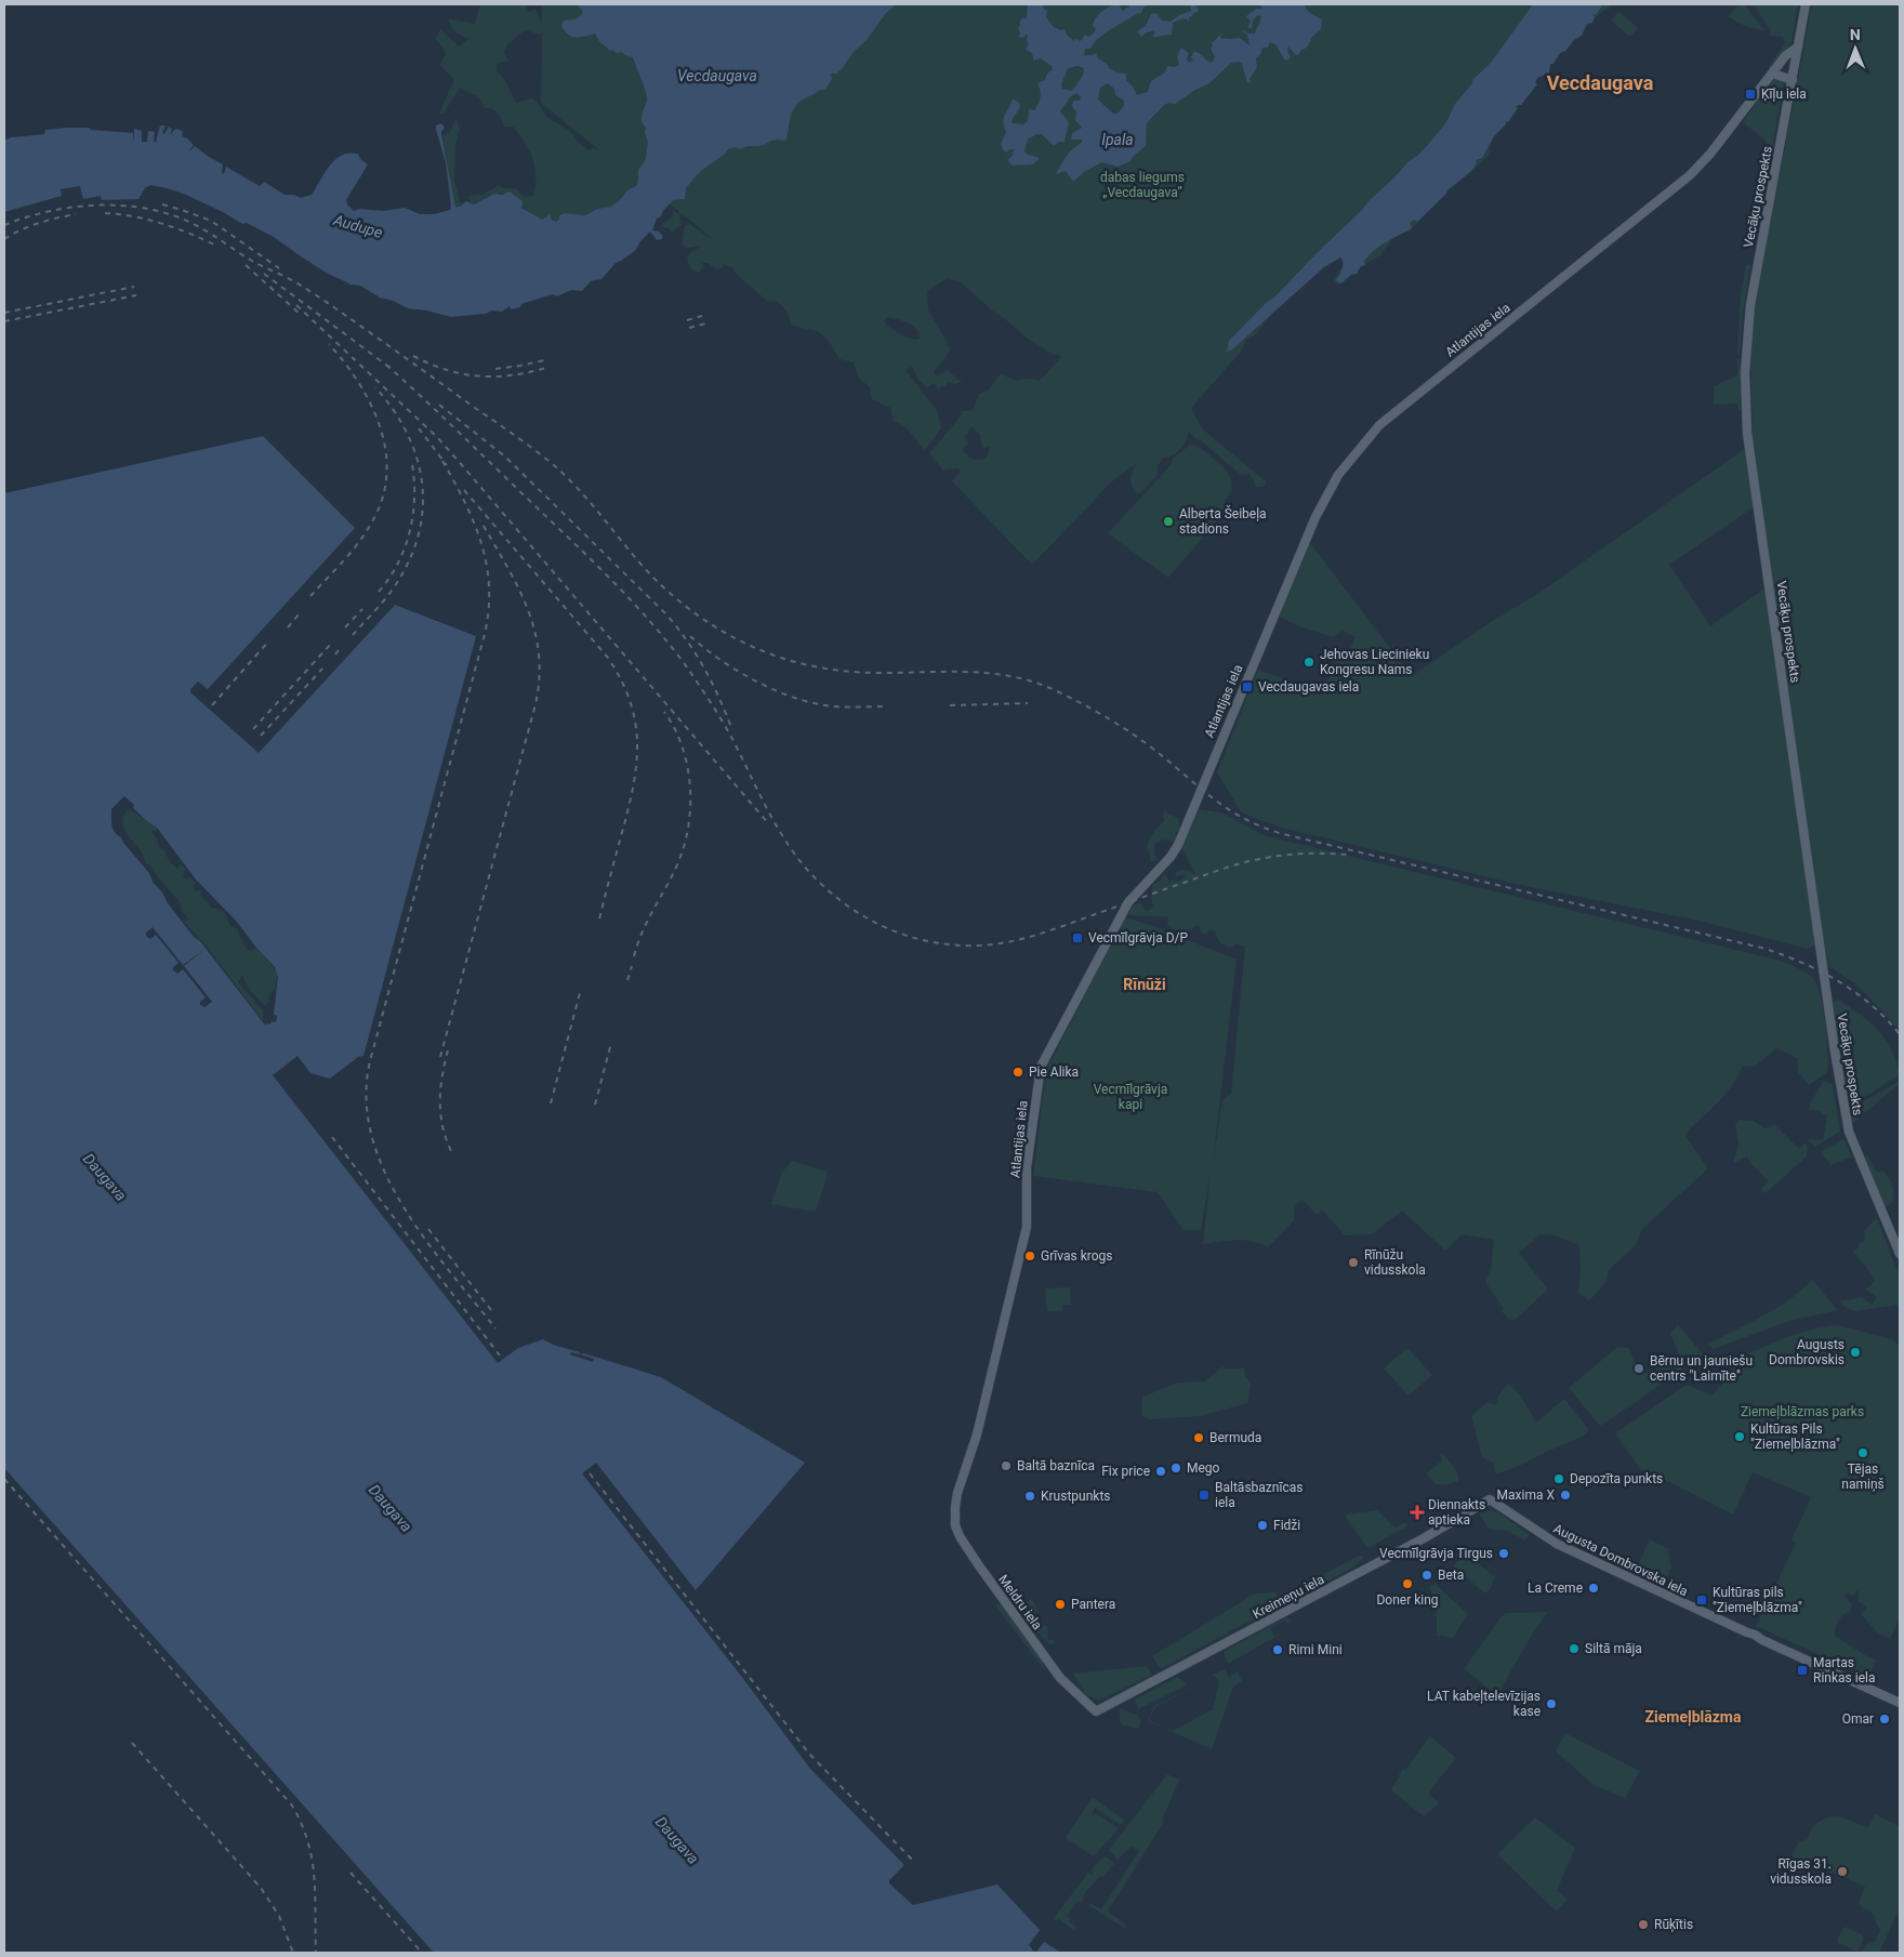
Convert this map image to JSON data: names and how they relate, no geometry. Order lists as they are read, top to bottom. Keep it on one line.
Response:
{"streets":{"main road":["Vecāķu prospekts","Atlantijas iela","Augusta Dombrovska iela","Kreimeņu iela","Meldru iela"]},"crossings":[["Vecāķu prospekts","Atlantijas iela"],["Atlantijas iela","Meldru iela"],["Augusta Dombrovska iela","Kreimeņu iela"],["Kreimeņu iela","Meldru iela"]],"districts":["Vecdaugava","Rīnūži","Ziemeļblāzma"],"water":["Vecdaugava","Ipala","Audupe","Daugava"],"parks":["dabas liegums „Vecdaugava”","Vecmīlgrāvja kapi","Ziemeļblāzmas parks"],"places":{"transit":["Ķīļu iela","Vecdaugavas iela","Vecmīlgrāvja D/P","Baltāsbaznīcas iela","Kultūras pils \"Ziemeļblāzma\"","Martas Rinkas iela"],"other":["Alberta Šeibeļa stadions","Jehovas Liecinieku Kongresu Nams","Pie Alika","Grīvas krogs","Rīnūžu vidusskola","Augusts Dombrovskis","Bērnu un jauniešu centrs \"Laimīte\"","Kultūras Pils \"Ziemeļblāzma\"","Bermuda","Tējas namiņš","Baltā baznīca","Mego","Fix price","Depozīta punkts","Maxima X","Krustpunkts","Fidži","Vecmīlgrāvja Tirgus","Beta","Doner king","La Creme","Pantera","Siltā māja","Rimi Mini","LAT kabeļtelevīzijas kase","Omar","Rīgas 31. vidusskola","Rūķītis"],"health":["Diennakts aptieka"]},"north":"top"}
